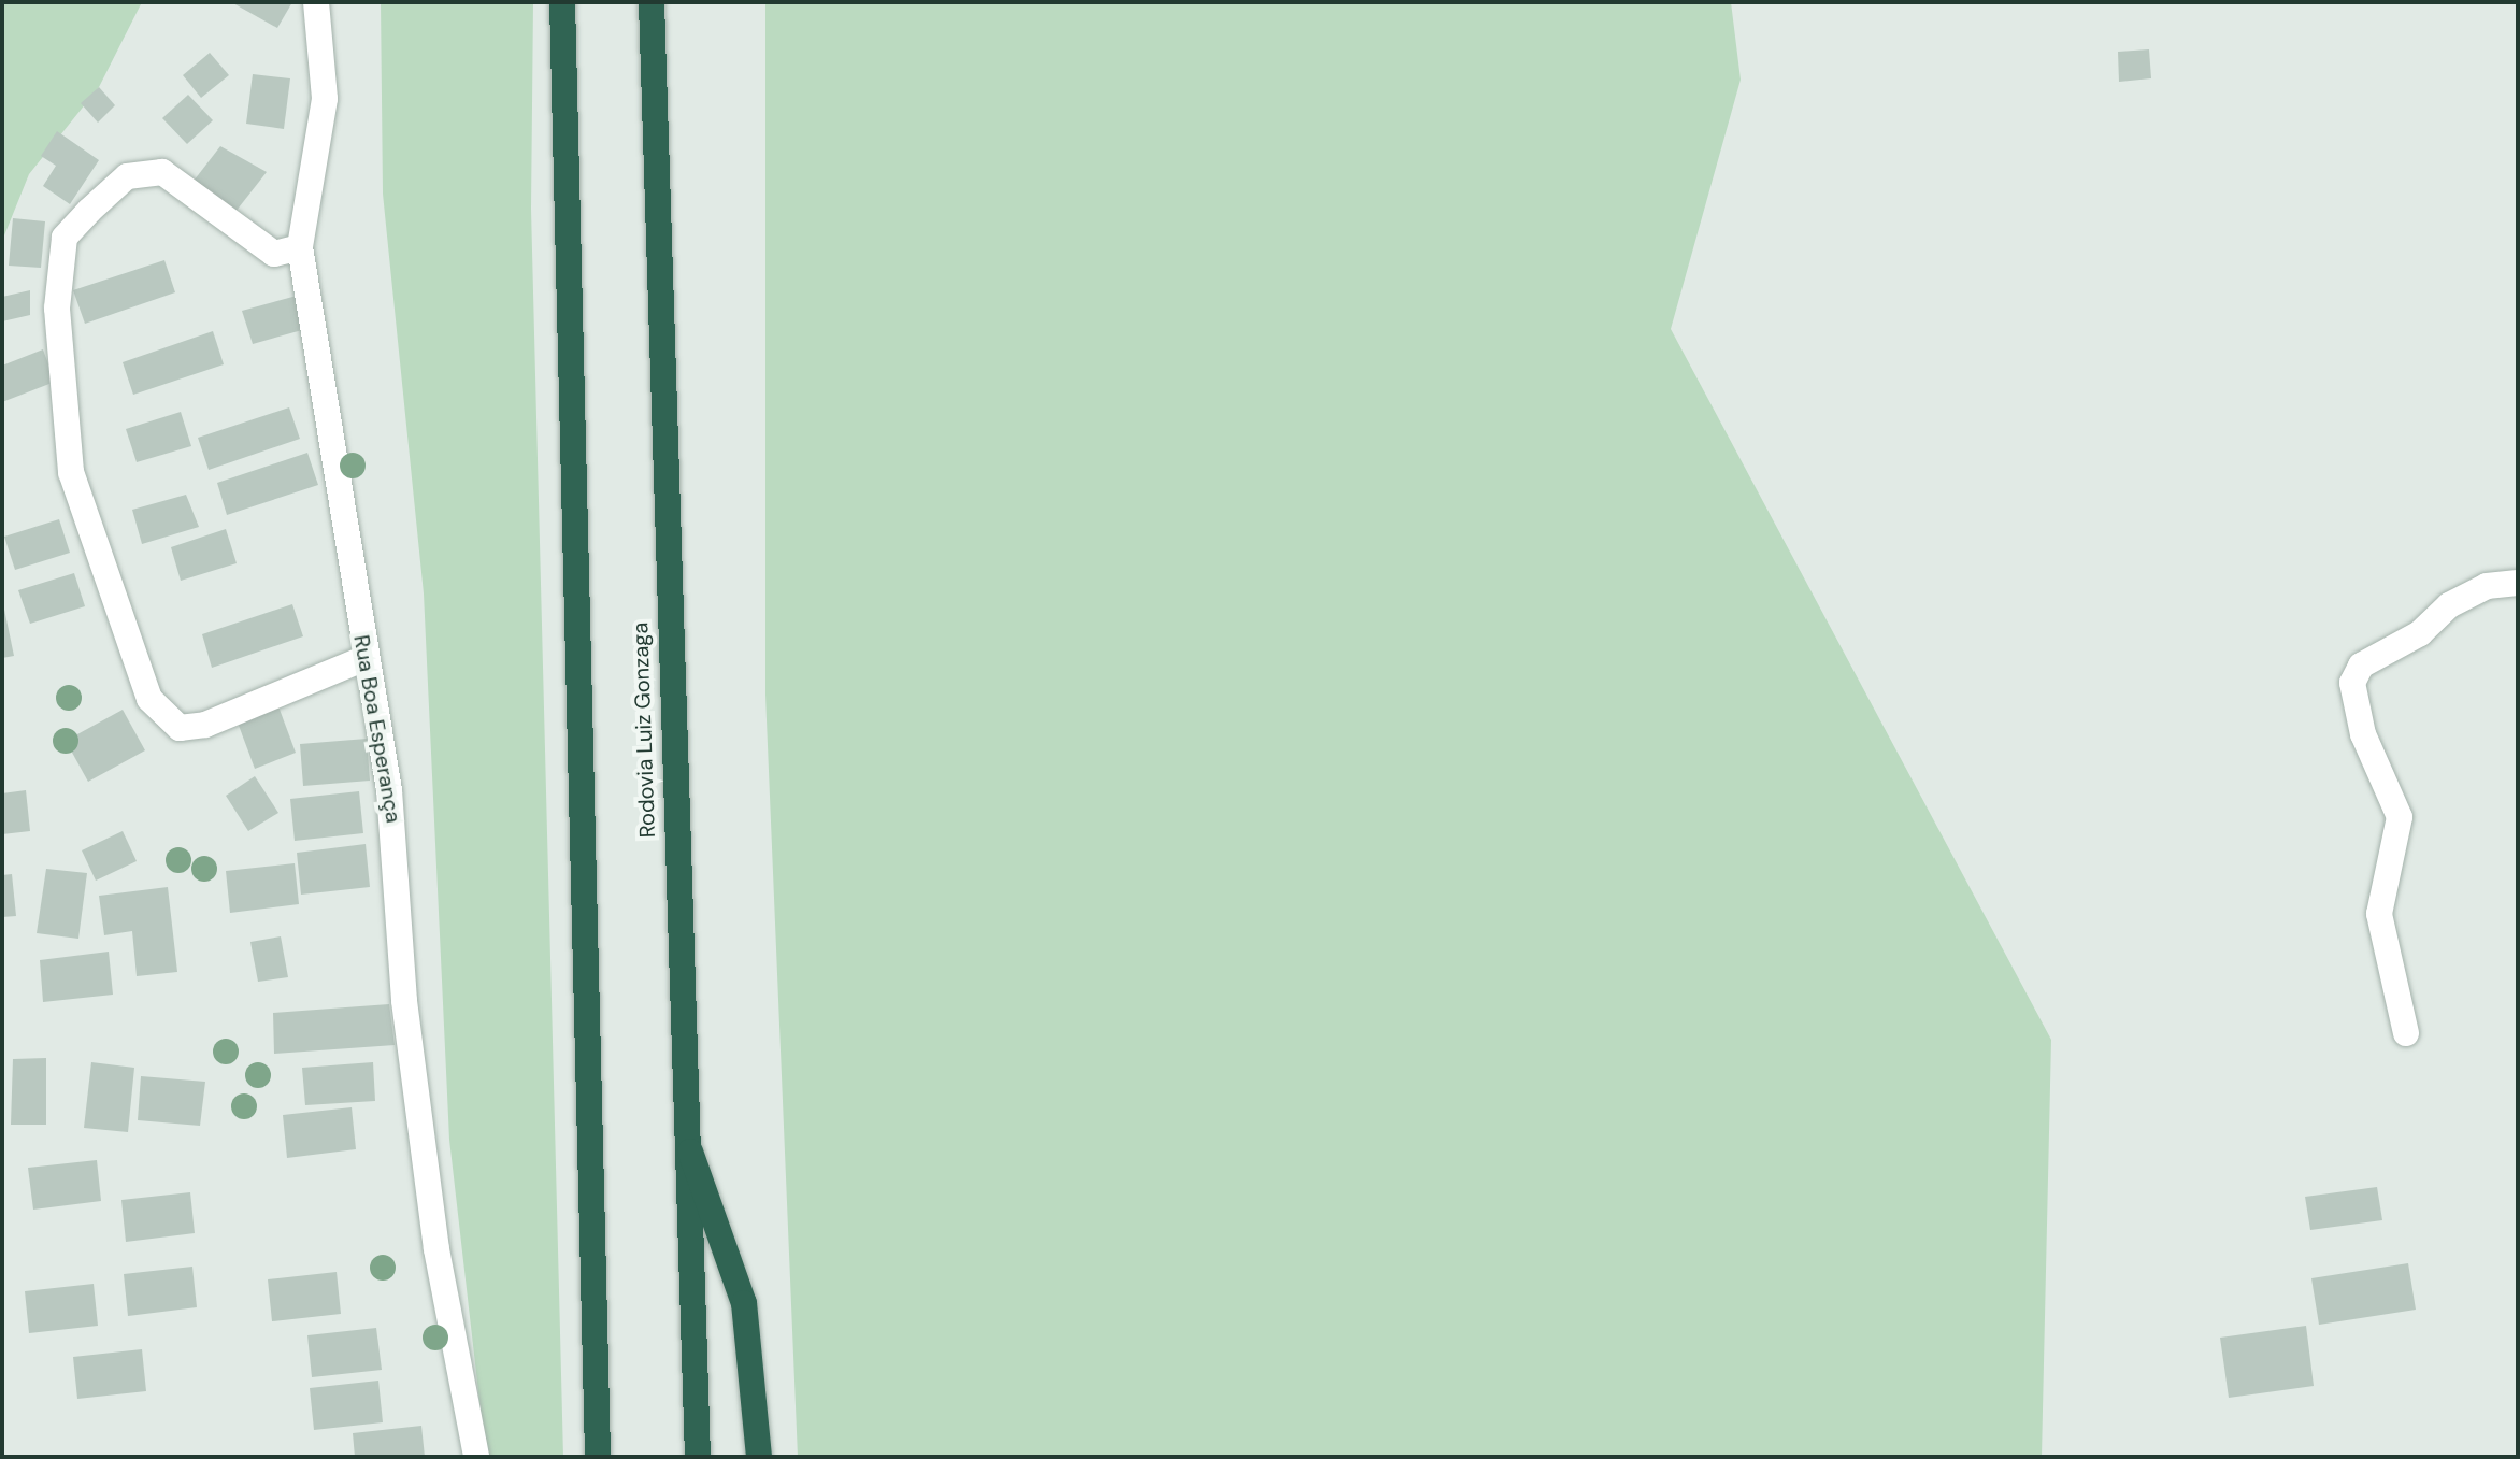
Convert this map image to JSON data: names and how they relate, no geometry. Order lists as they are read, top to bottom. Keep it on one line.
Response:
{"streets":{"highway":["Rodovia Luiz Gonzaga"],"street":["Rua Boa Esperança"]}}
